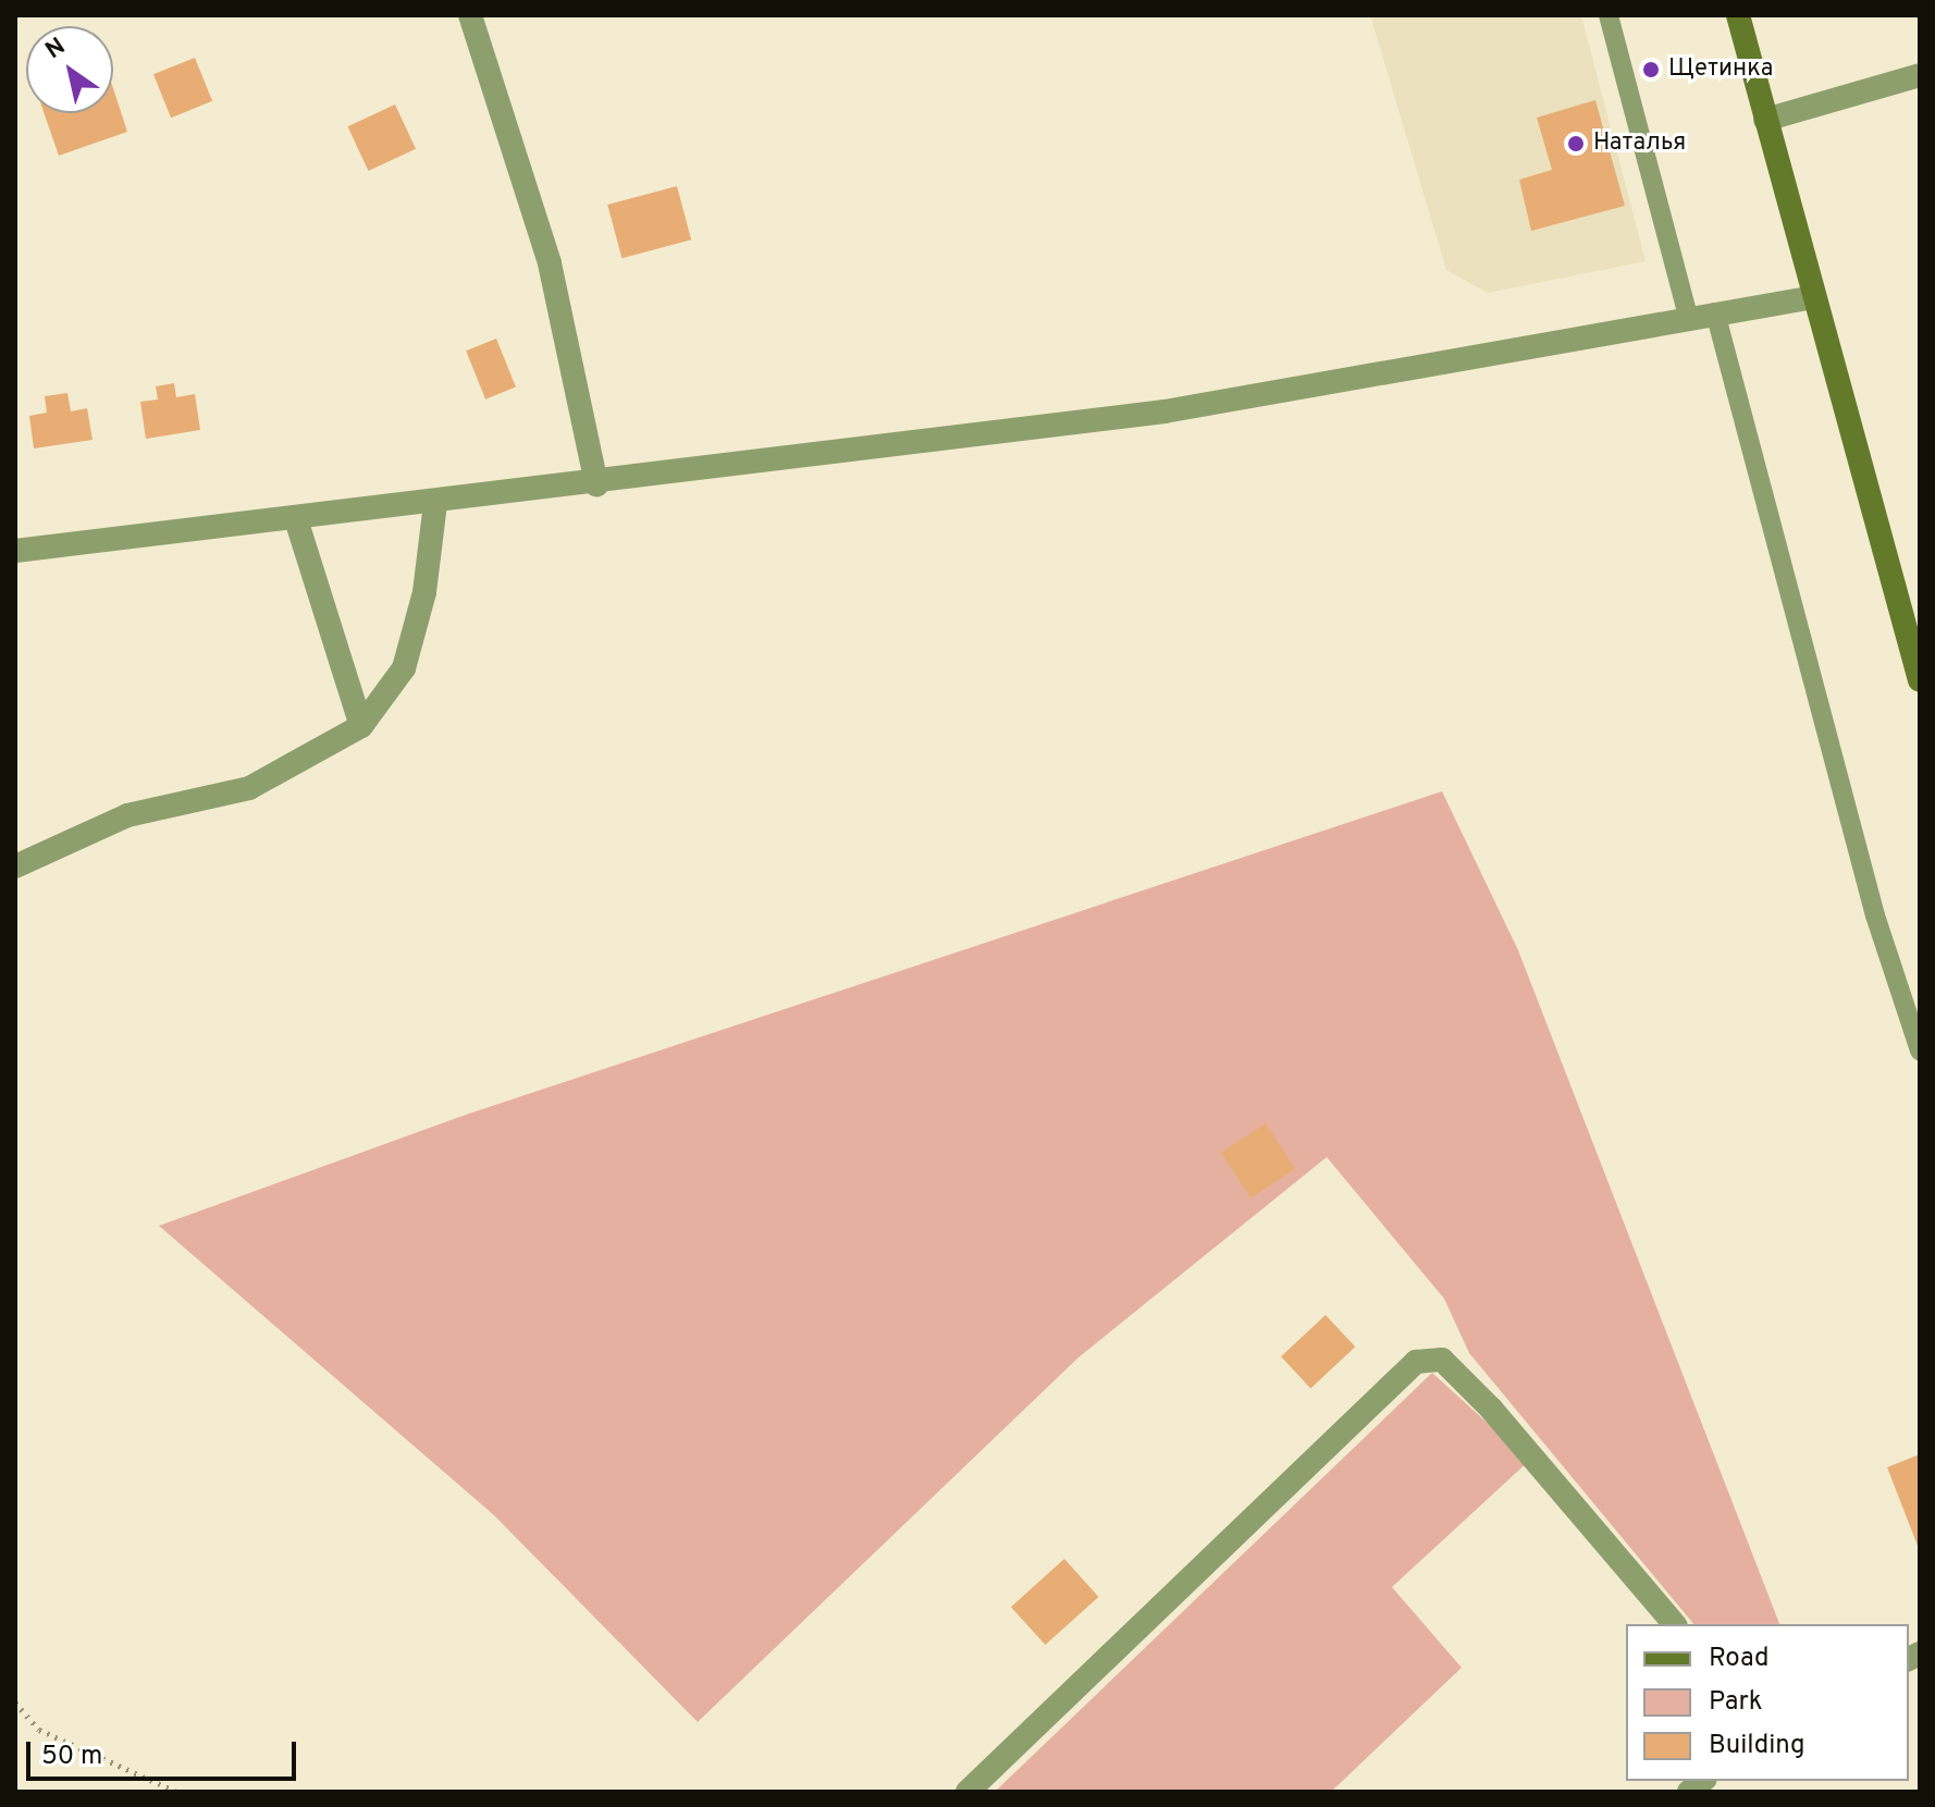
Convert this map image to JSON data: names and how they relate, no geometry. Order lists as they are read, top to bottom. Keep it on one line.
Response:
{"places":["Щетинка","Наталья"],"legend":["Road","Park","Building"],"scale_bar":"50 m","north":"top left"}
